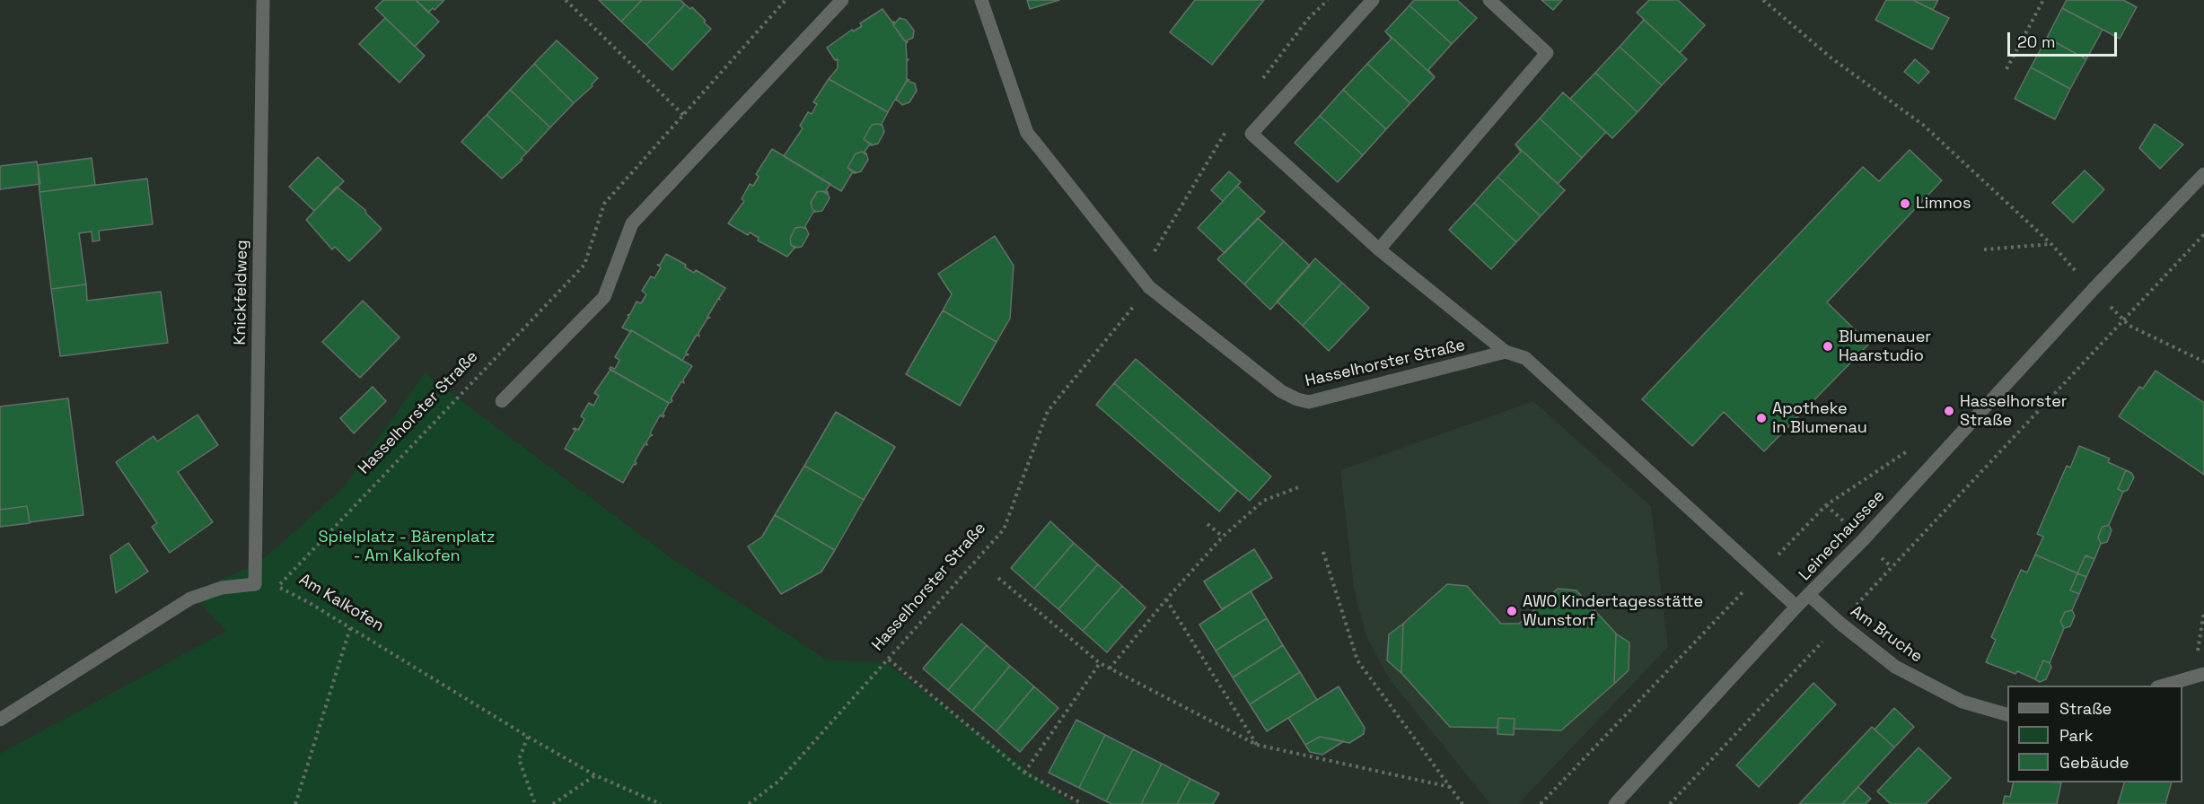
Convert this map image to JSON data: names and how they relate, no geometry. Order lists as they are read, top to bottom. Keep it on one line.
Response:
{"streets":{"street":["Knickfeldweg","Hasselhorster Straße","Leinechaussee","Am Bruche"],"path":["Am Kalkofen"]},"crossings":[["Hasselhorster Straße","Leinechaussee"],["Hasselhorster Straße","Am Kalkofen"],["Leinechaussee","Am Bruche"]],"parks":["Spielplatz - Bärenplatz - Am Kalkofen"],"places":["Limnos","Blumenauer Haarstudio","Hasselhorster Straße","Apotheke in Blumenau","AWO Kindertagesstätte Wunstorf"],"legend":["Straße","Park","Gebäude"],"scale_bar":"20 m"}
